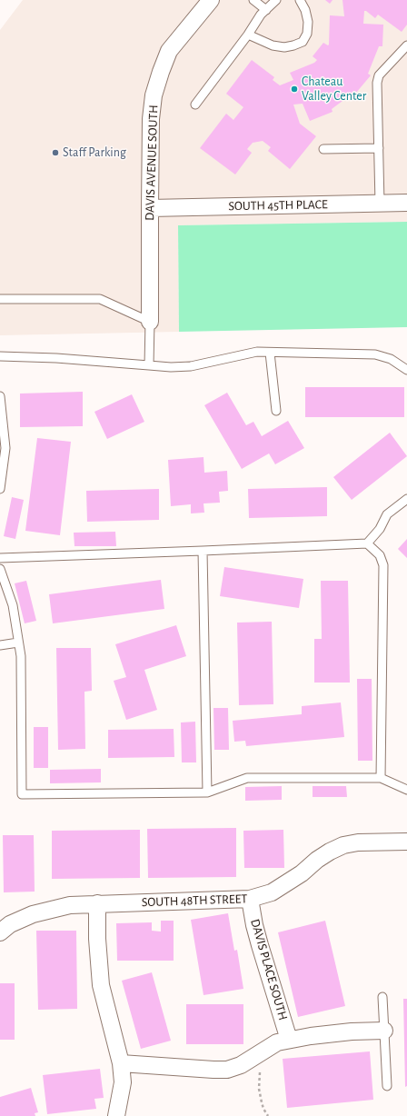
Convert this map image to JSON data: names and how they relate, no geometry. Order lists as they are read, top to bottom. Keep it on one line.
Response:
{"streets":{"street":["DAVIS AVENUE SOUTH","SOUTH 45TH PLACE","SOUTH 48TH STREET","DAVIS PLACE SOUTH"]},"crossings":[["DAVIS AVENUE SOUTH","SOUTH 45TH PLACE"],["SOUTH 48TH STREET","DAVIS PLACE SOUTH"]],"places":["Chateau Valley Center","Staff Parking"]}
